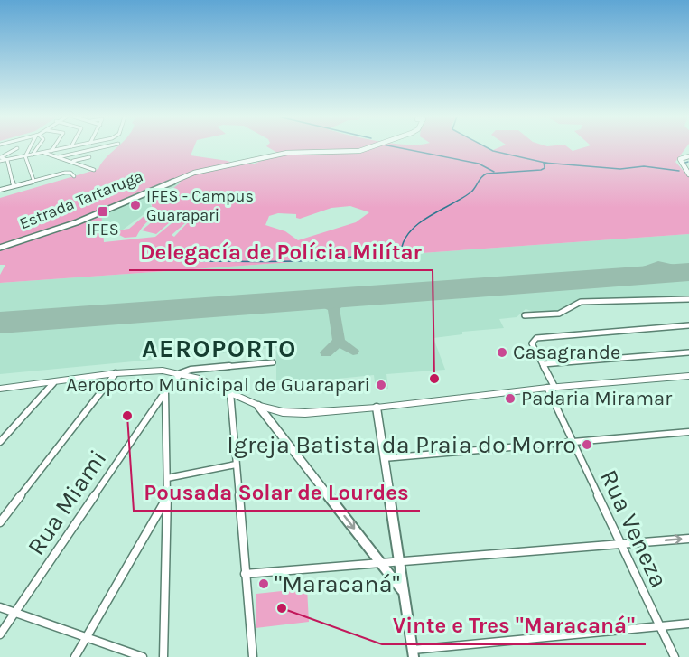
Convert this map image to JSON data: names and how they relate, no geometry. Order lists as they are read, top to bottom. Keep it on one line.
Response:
{"streets":{"street":["Estrada Tartaruga","Rua Miami","Rua Veneza"]},"districts":["AEROPORTO"],"places":{"other":["IFES - Campus Guarapari","Casagrande","Delegacía de Polícia Milítar","Aeroporto Municipal de Guarapari","Padaria Miramar","Pousada Solar de Lourdes","Igreja Batista da Praia do Morro","\"Maracaná\"","Vinte e Tres \"Maracaná\""],"transit":["IFES"]}}
